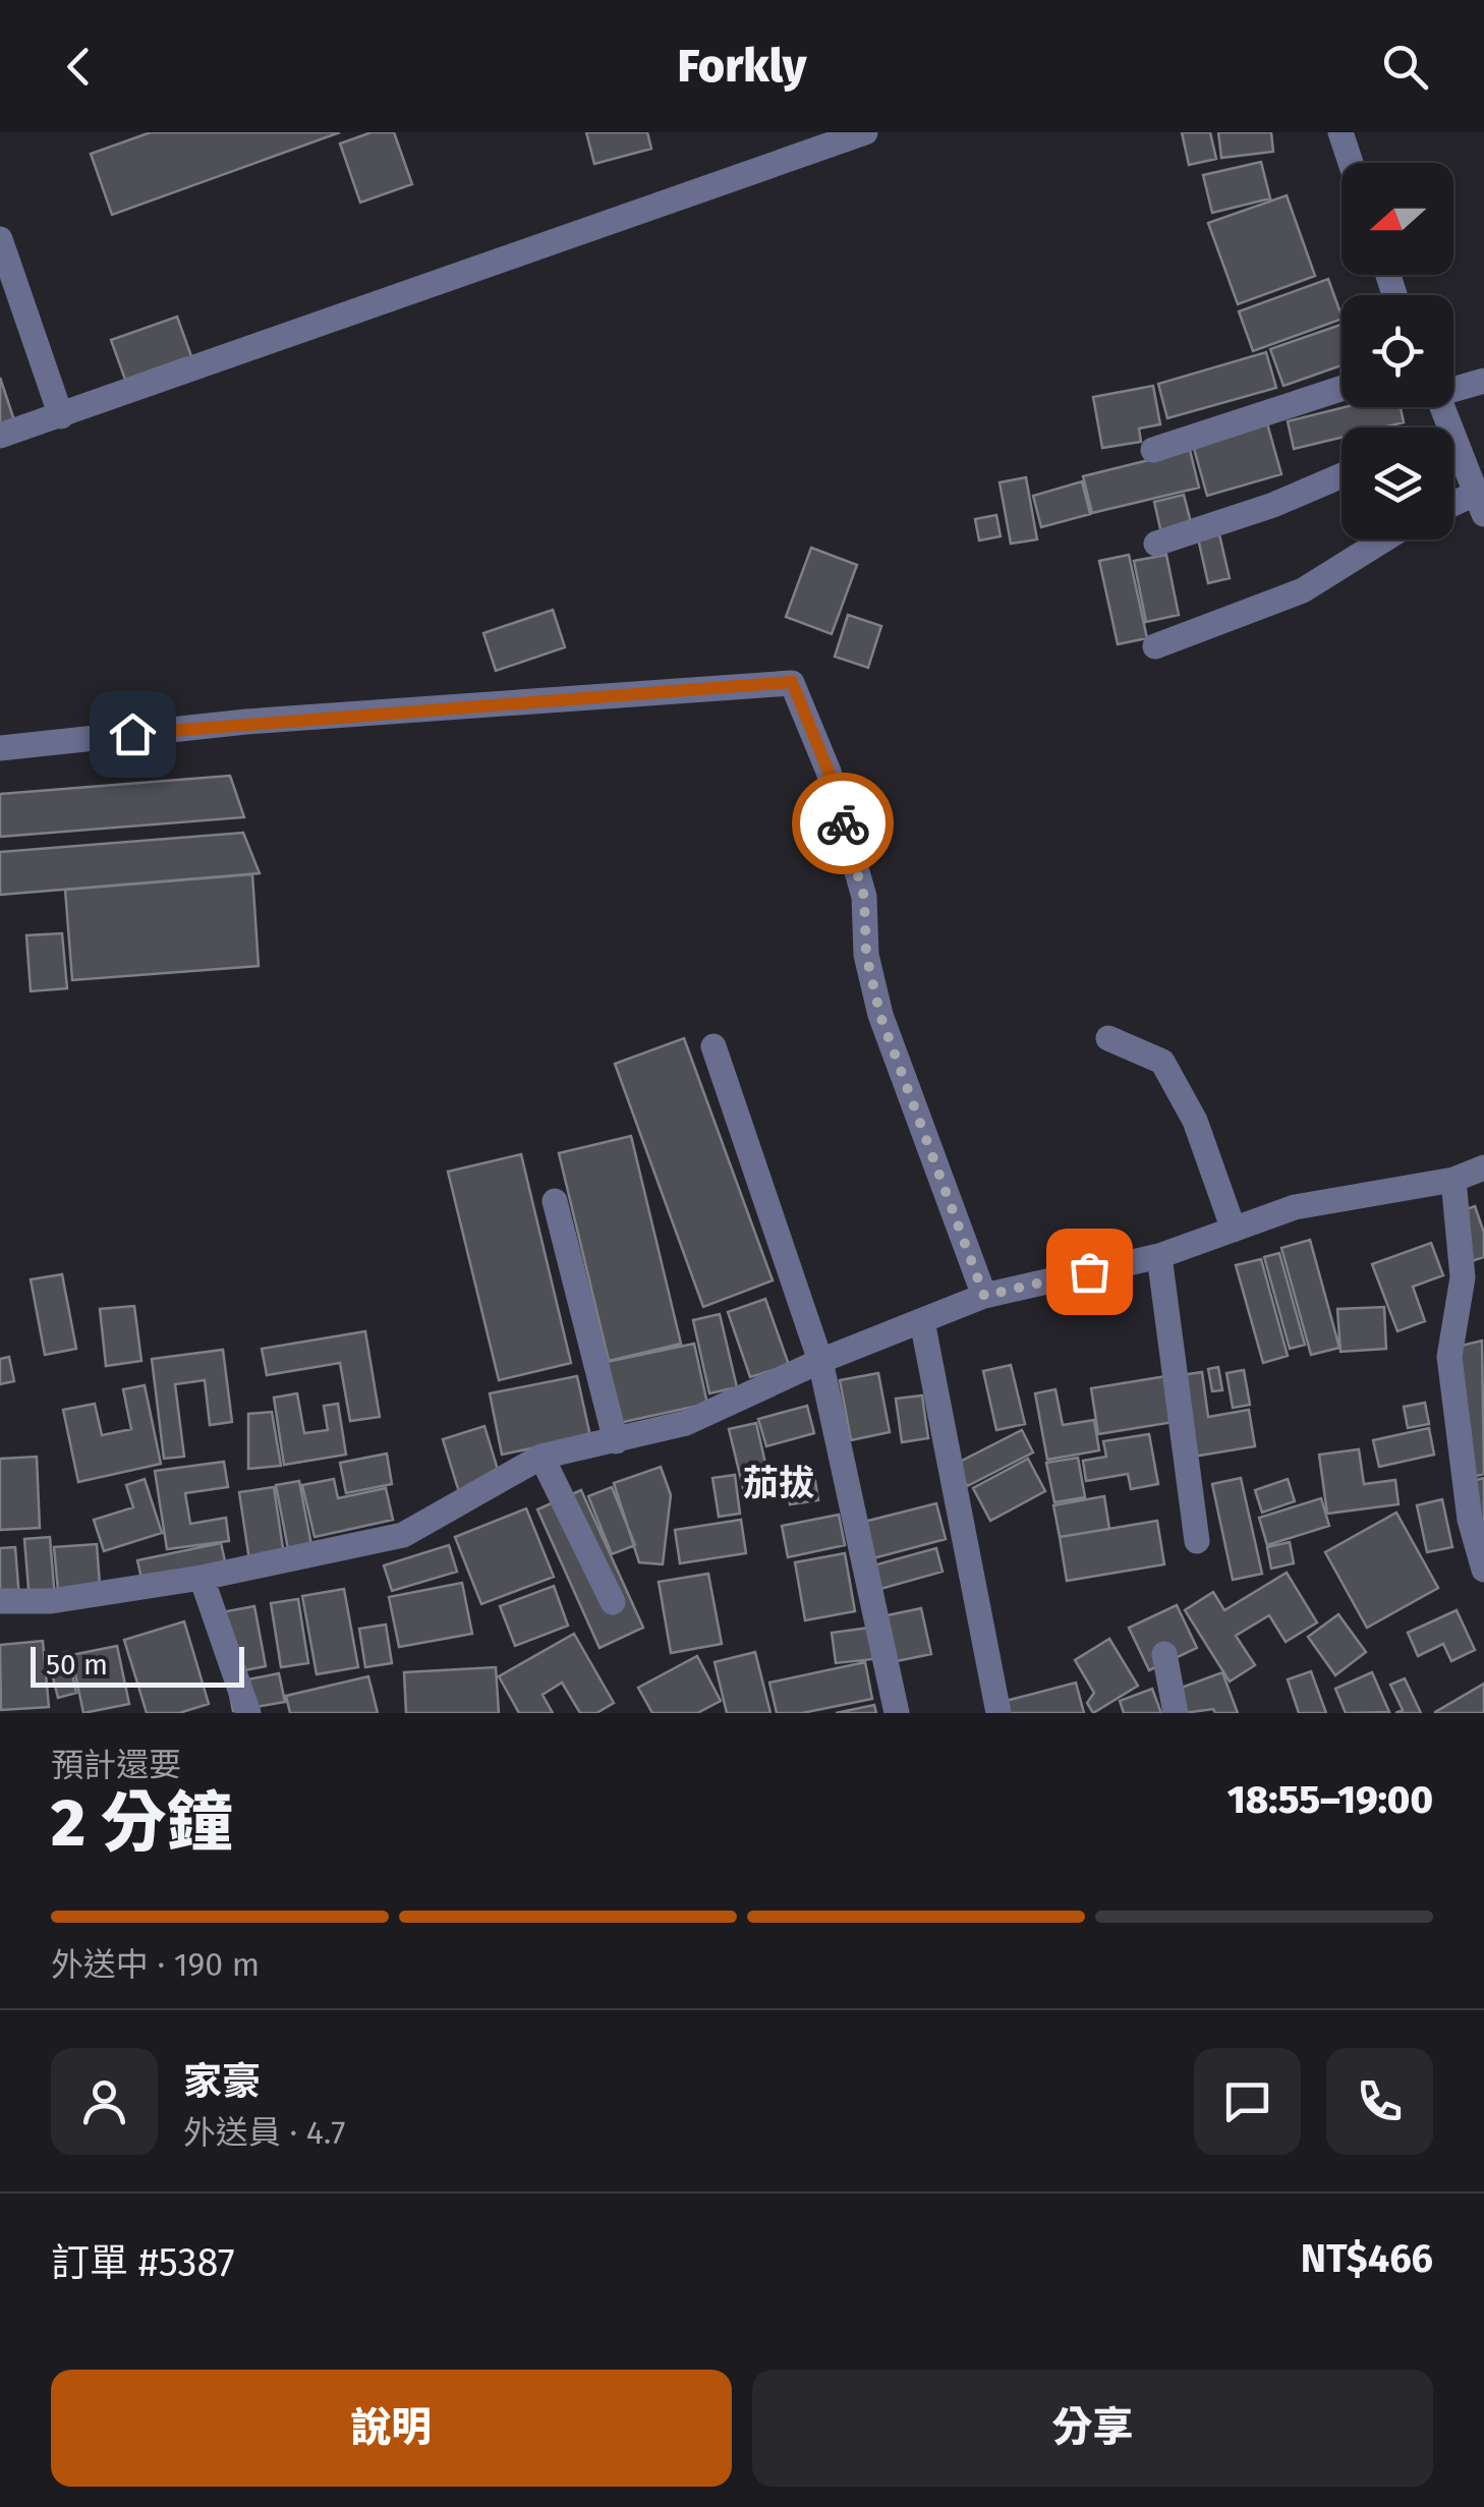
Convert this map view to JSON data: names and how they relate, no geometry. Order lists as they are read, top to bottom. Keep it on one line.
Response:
{"districts":["茄拔"],"scale_bar":"50 m","north":"left","page":{"header":"Forkly","scale":"50 m","heading":["2 分鐘","預計還要","18:55–19:00"],"panel":["家豪","外送員 · 4.7","訂單 #5387","NT$466"],"bar":"外送中 · 190 m","buttons":["說明","分享"]}}
